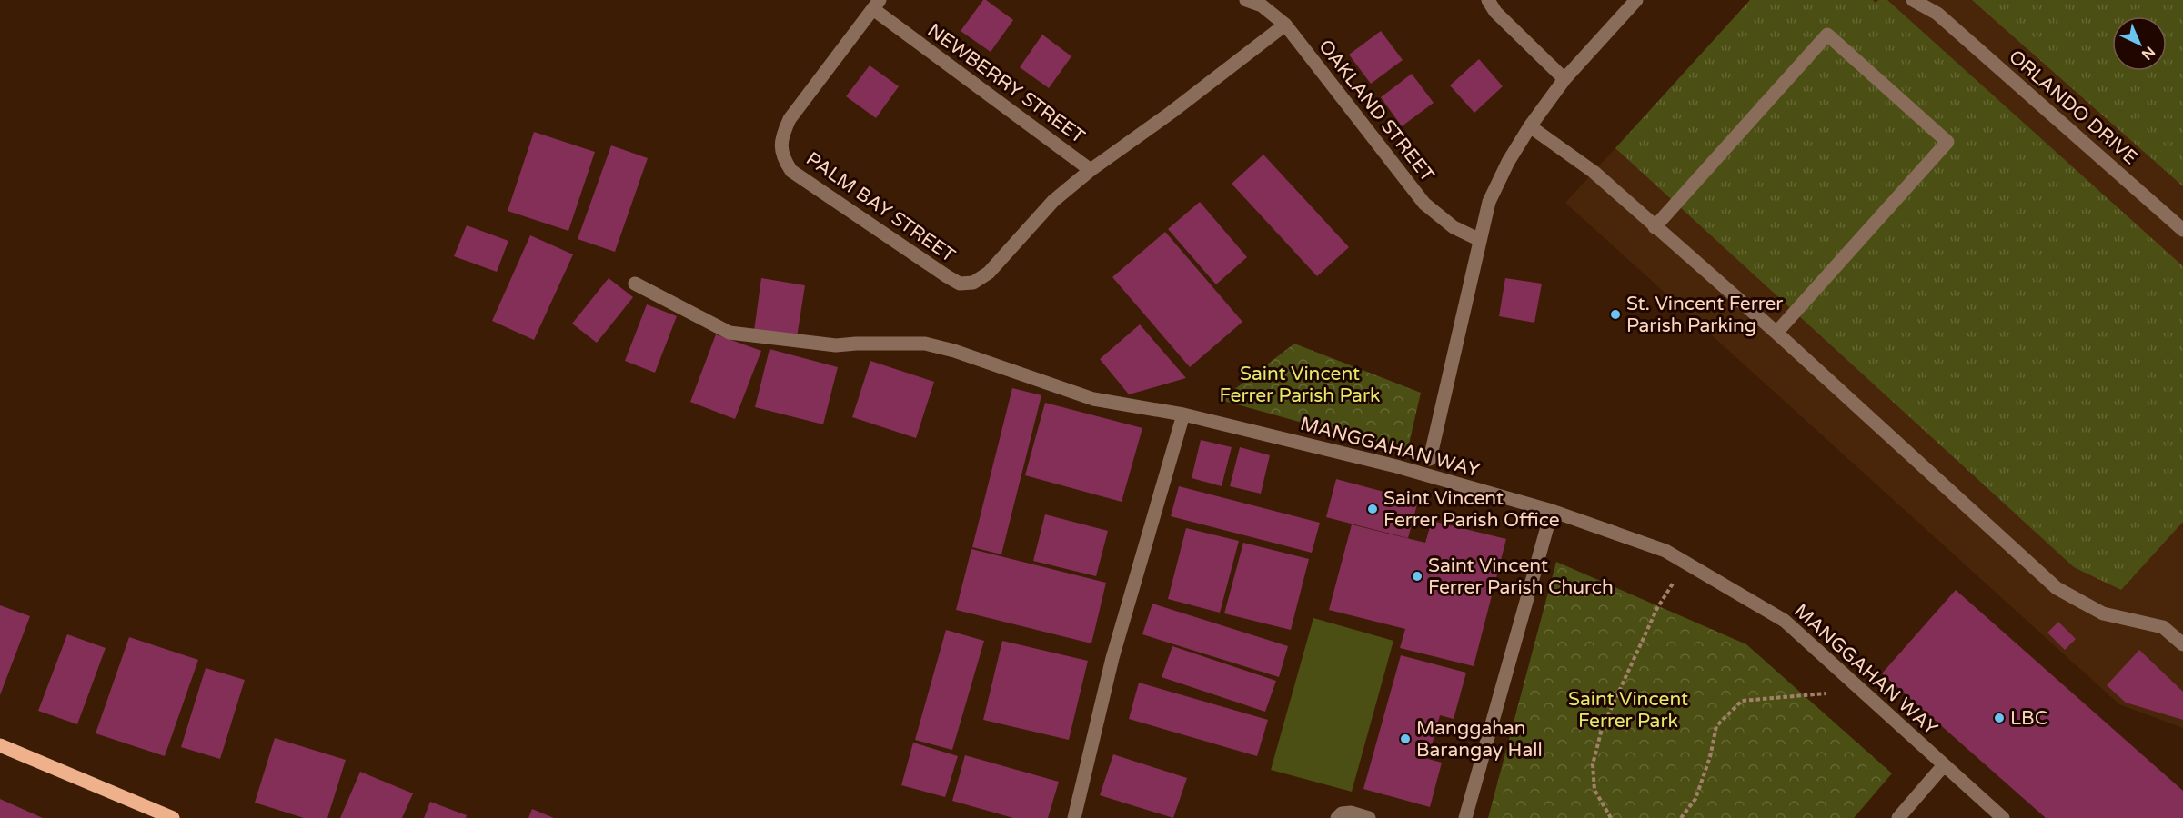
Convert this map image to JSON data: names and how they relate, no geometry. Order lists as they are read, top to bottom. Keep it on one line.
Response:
{"streets":{"street":["NEWBERRY STREET","ORLANDO DRIVE","OAKLAND STREET","PALM BAY STREET","MANGGAHAN WAY"]},"crossings":[["NEWBERRY STREET","PALM BAY STREET"],["OAKLAND STREET","PALM BAY STREET"]],"parks":["Saint Vincent Ferrer Parish Park","Saint Vincent Ferrer Park"],"places":["St. Vincent Ferrer Parish Parking","Saint Vincent Ferrer Parish Office","Saint Vincent Ferrer Parish Church","LBC","Manggahan Barangay Hall"],"north":"bottom right"}
